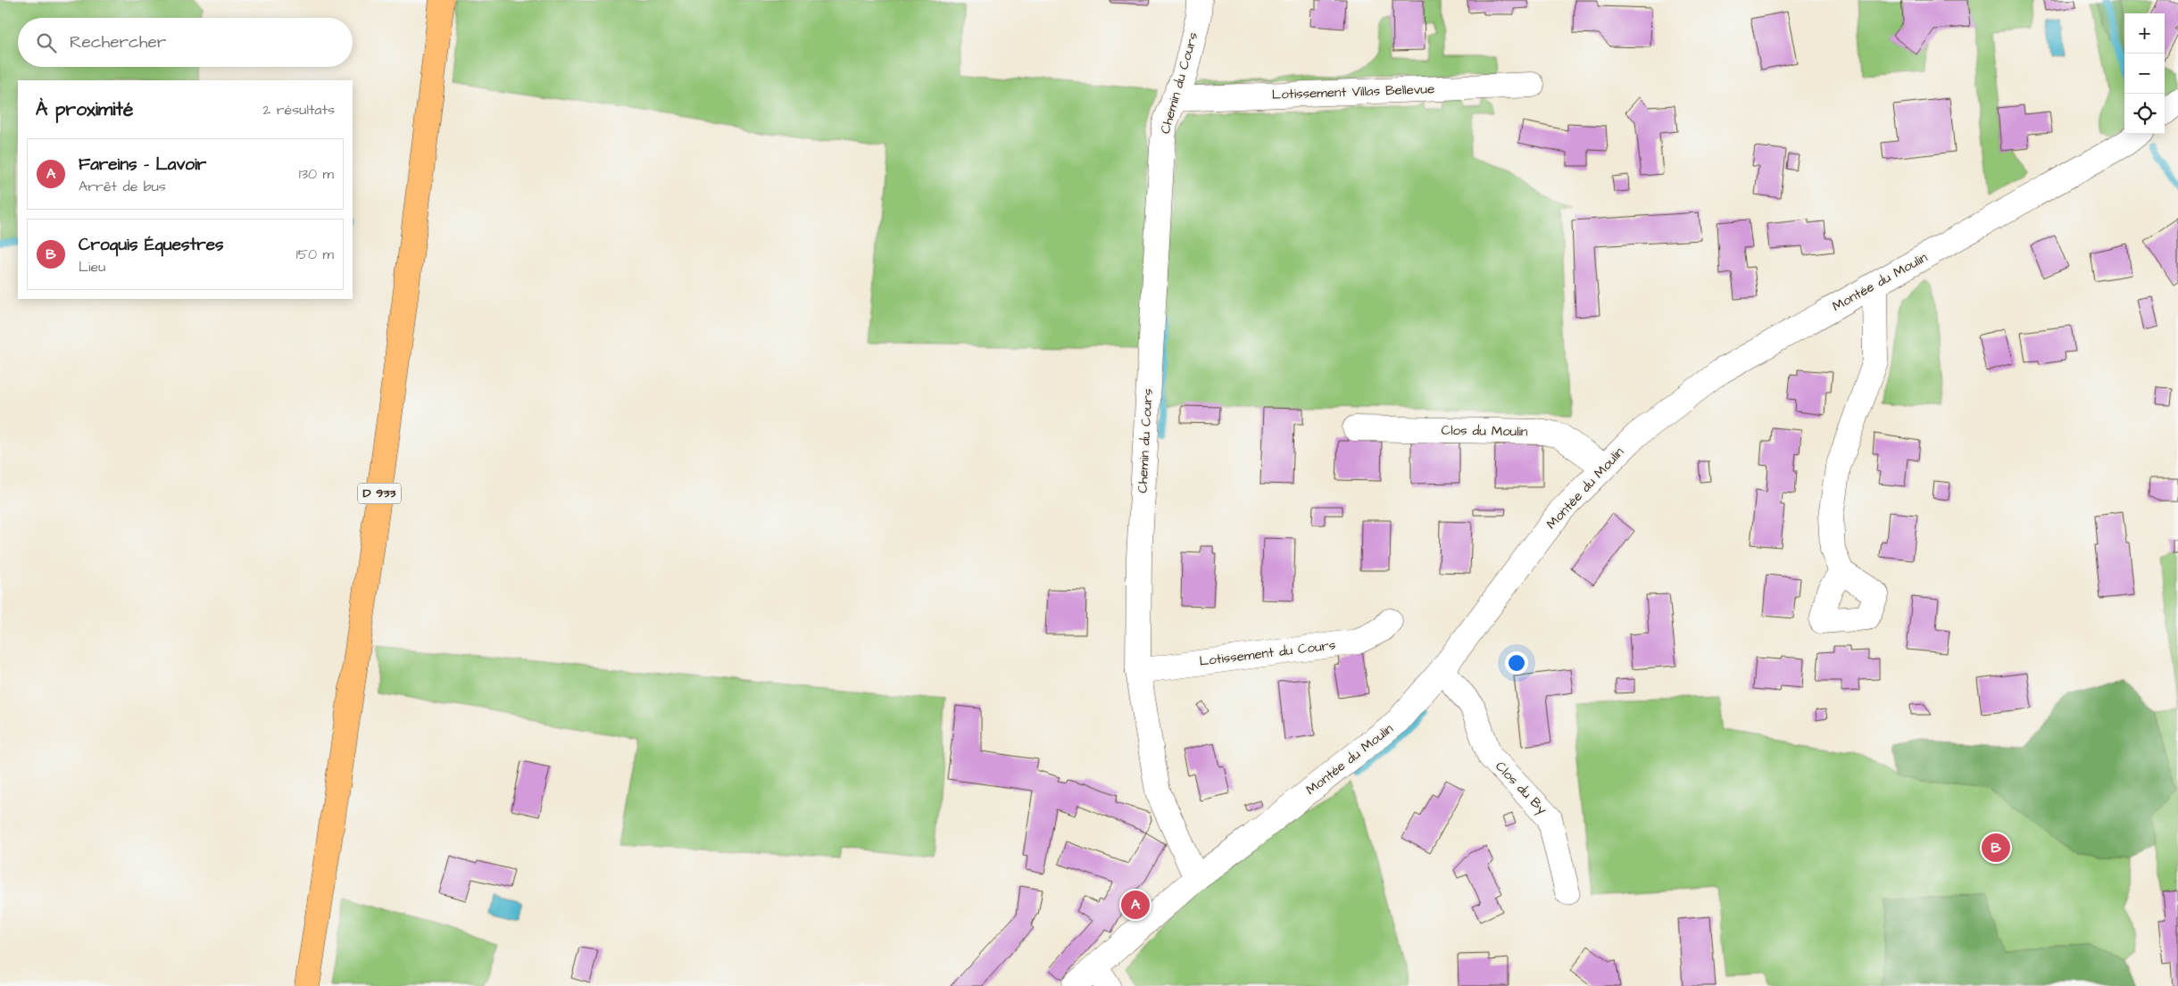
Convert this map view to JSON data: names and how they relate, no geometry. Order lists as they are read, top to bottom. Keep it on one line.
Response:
{"streets":{"main road":["D 933"],"street":["Chemin du Cours","Lotissement Villas Bellevue","Montée du Moulin","Clos du Moulin","Lotissement du Cours","Clos du By"]},"crossings":[["Chemin du Cours","Lotissement Villas Bellevue"],["Chemin du Cours","Montée du Moulin"],["Chemin du Cours","Lotissement du Cours"],["Montée du Moulin","Clos du Moulin"],["Montée du Moulin","Clos du By"]],"page":{"map_buttons":["+","−"],"search":"Rechercher","heading":["À proximité","2 résultats"],"list":[{"mark":"A","name":"Fareins - Lavoir","note":"Arrêt de bus","value":"130 m"},{"mark":"B","name":"Croquis Équestres","note":"Lieu","value":"150 m"}],"pins":["B","A"]}}
